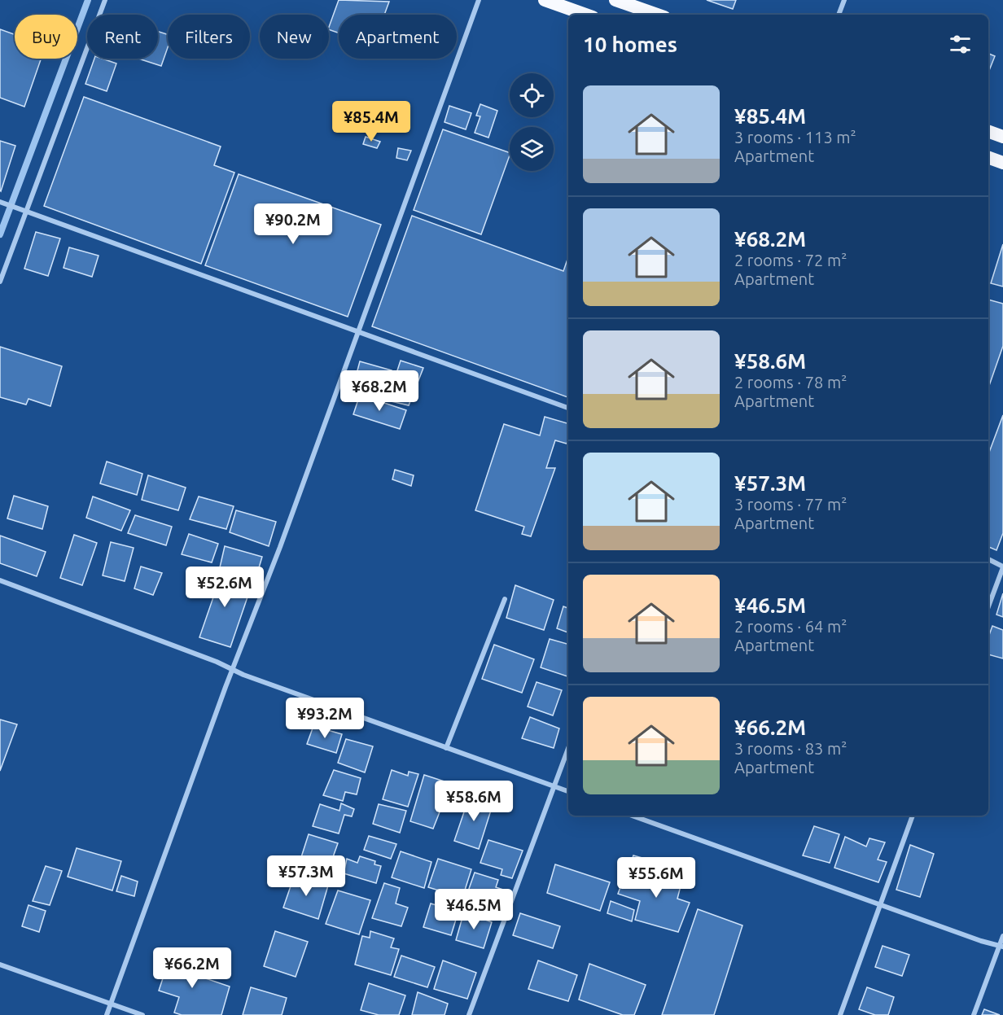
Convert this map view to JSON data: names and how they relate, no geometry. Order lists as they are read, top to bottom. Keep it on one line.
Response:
{"page":{"chip":["Buy","Rent","Filters","New","Apartment"],"heading":"10 homes","list":[{"name":"¥85.4M","note":"3 rooms · 113 m² · Apartment"},{"name":"¥68.2M","note":"2 rooms · 72 m² · Apartment"},{"name":"¥58.6M","note":"2 rooms · 78 m² · Apartment"},{"name":"¥57.3M","note":"3 rooms · 77 m² · Apartment"},{"name":"¥46.5M","note":"2 rooms · 64 m² · Apartment"},{"name":"¥66.2M","note":"3 rooms · 83 m² · Apartment"}],"price":["¥85.4M","¥90.2M","¥68.2M","¥52.6M","¥93.2M","¥58.6M","¥57.3M","¥55.6M","¥46.5M","¥66.2M"]}}
